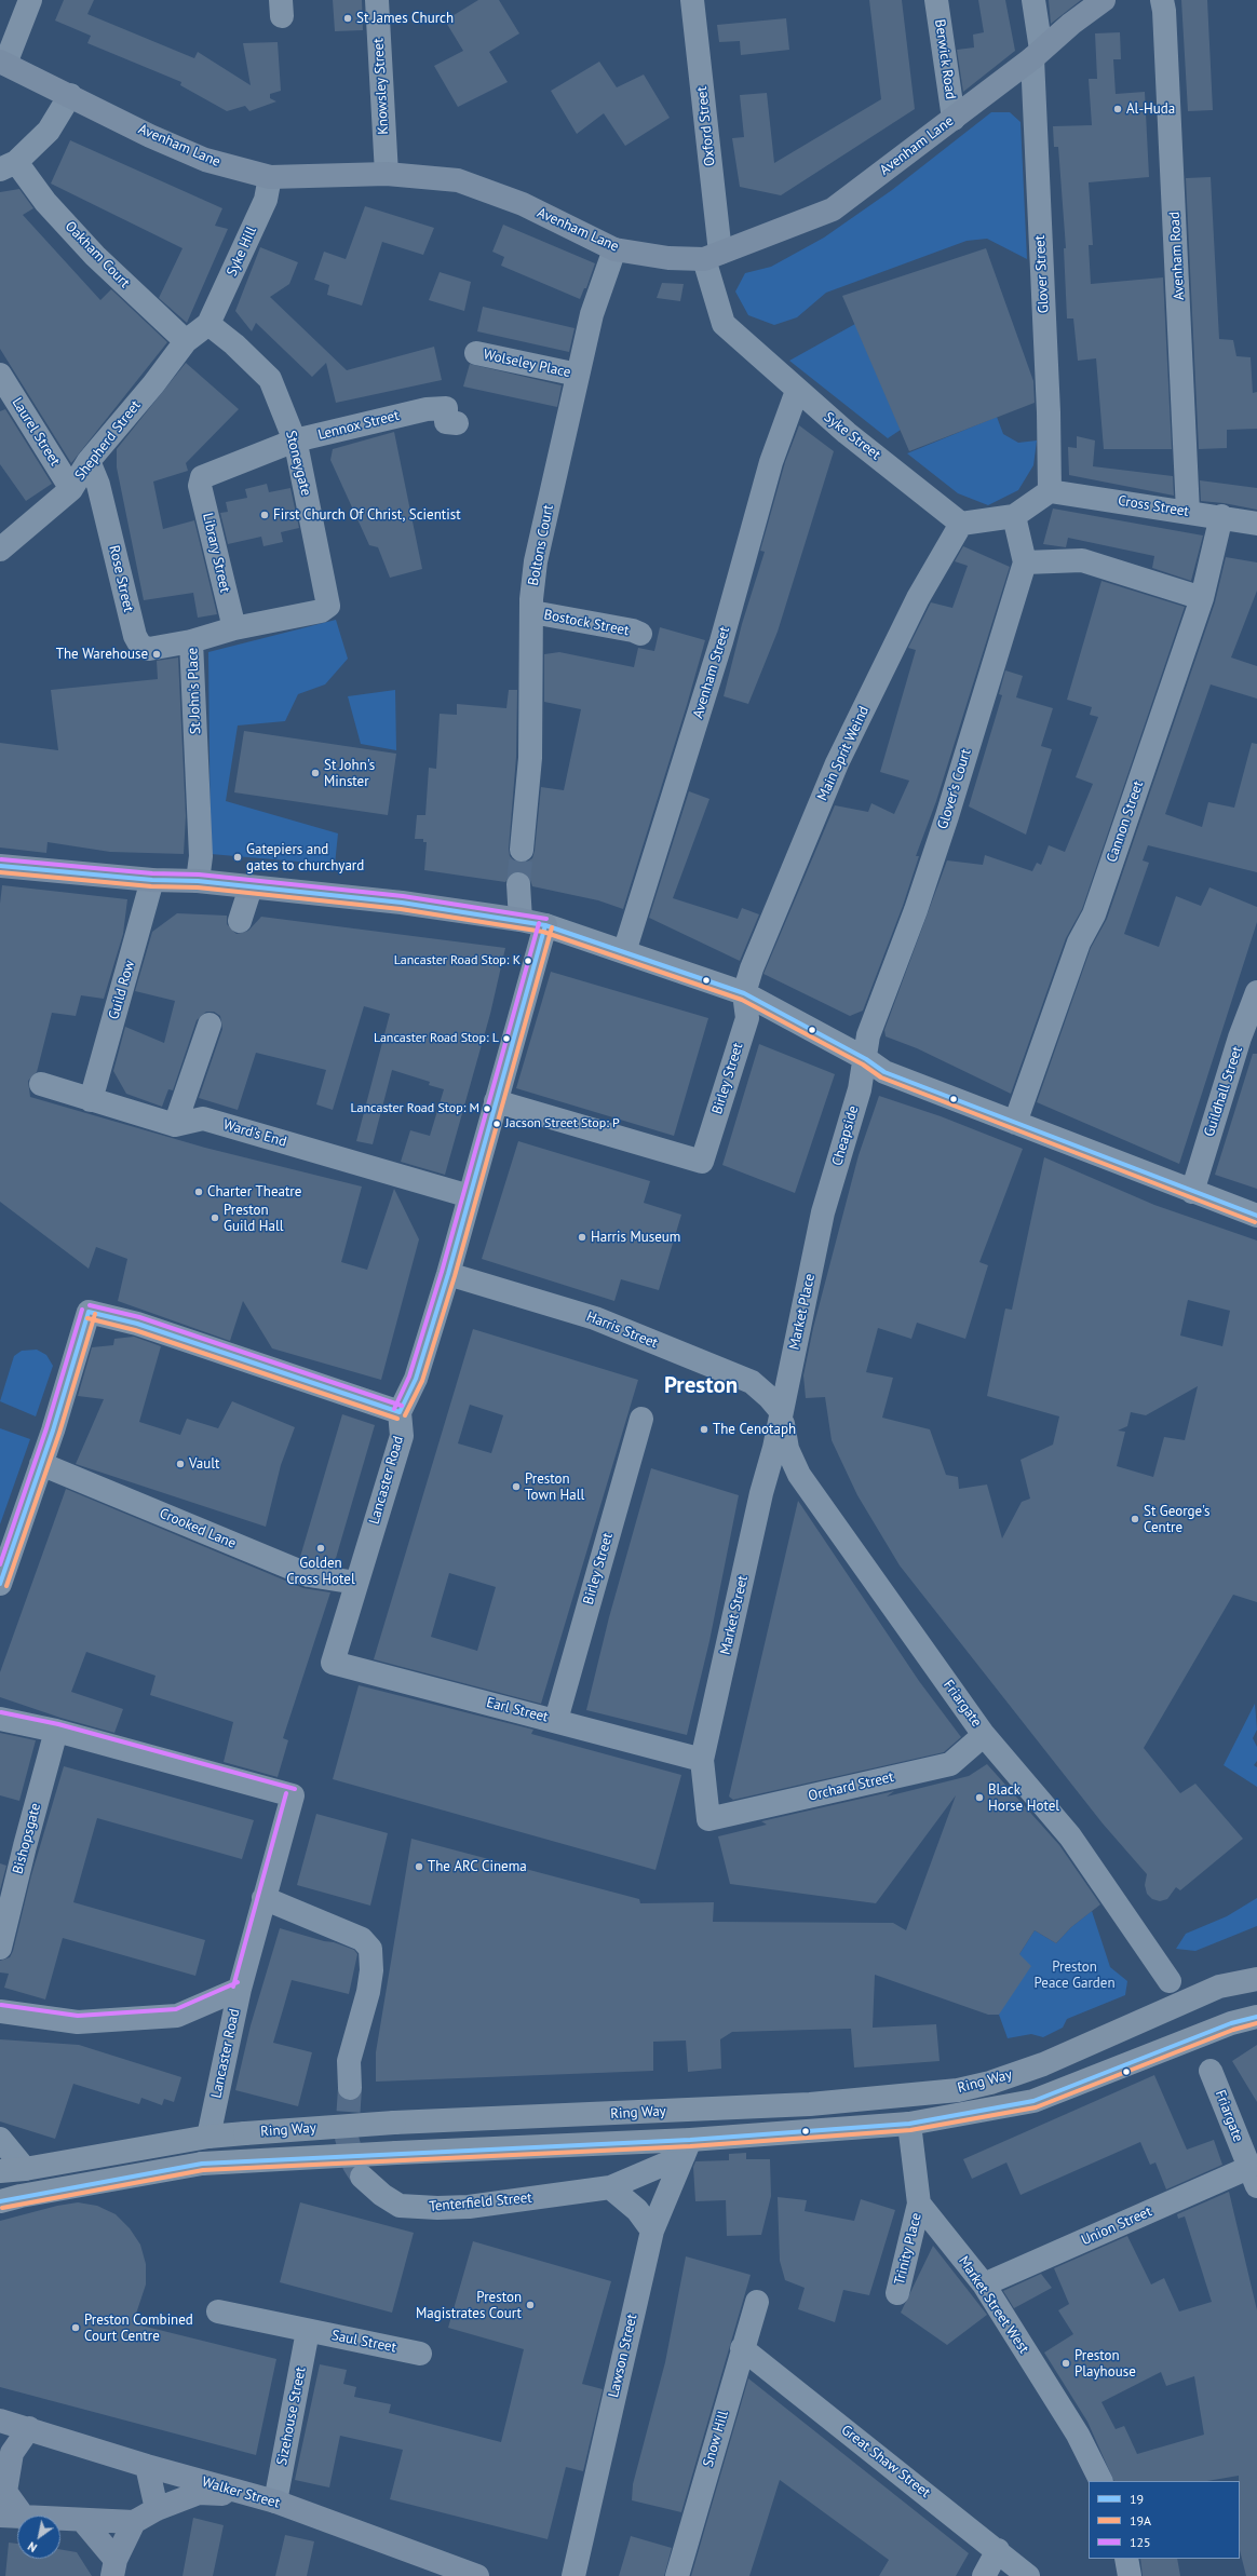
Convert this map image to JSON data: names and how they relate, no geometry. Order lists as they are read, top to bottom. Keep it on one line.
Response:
{"streets":{"highway":["Ring Way"],"street":["Berwick Road","Knowsley Street","Oxford Street","Avenham Lane","Syke Hill","Oakham Court","Avenham Road","Glover Street","Wolseley Place","Lennox Street","Laurel Street","Syke Street","Shepherd Street","Stoneygate","Cross Street","Boltons Court","Library Street","Rose Street","Bostock Street","Avenham Street","St John's Place","Main Sprit Weind","Glover's Court","Cannon Street","Guild Row","Birley Street","Guildhall Street","Ward's End","Cheapside","Market Place","Harris Street","Lancaster Road","Crooked Lane","Market Street","Friargate","Earl Street","Orchard Street","Bishopsgate","Tenterfield Street","Union Street","Trinity Place","Market Street West","Saul Street","Lawson Street","Sizehouse Street","Snow Hill","Great Shaw Street","Walker Street"]},"crossings":[["Berwick Road","Avenham Lane"],["Knowsley Street","Avenham Lane"],["Oxford Street","Avenham Lane"],["Oxford Street","Syke Street"],["Avenham Lane","Syke Hill"],["Avenham Lane","Glover Street"],["Avenham Lane","Syke Street"],["Avenham Lane","Boltons Court"],["Syke Hill","Shepherd Street"],["Syke Hill","Stoneygate"],["Oakham Court","Shepherd Street"],["Avenham Road","Cross Street"],["Glover Street","Cross Street"],["Wolseley Place","Boltons Court"],["Lennox Street","Stoneygate"],["Lennox Street","Library Street"],["Laurel Street","Shepherd Street"],["Syke Street","Avenham Street"],["Syke Street","Main Sprit Weind"],["Shepherd Street","Stoneygate"],["Shepherd Street","Rose Street"],["Stoneygate","St John's Place"],["Cross Street","Cannon Street"],["Boltons Court","Bostock Street"],["Library Street","St John's Place"],["Rose Street","St John's Place"],["Main Sprit Weind","Birley Street"],["Glover's Court","Cheapside"],["Guild Row","Ward's End"],["Birley Street","Earl Street"],["Cheapside","Market Place"],["Market Place","Harris Street"],["Market Place","Market Street"],["Market Place","Friargate"],["Harris Street","Market Street"],["Harris Street","Friargate"],["Lancaster Road","Crooked Lane"],["Lancaster Road","Earl Street"],["Lancaster Road","Bishopsgate"],["Lancaster Road","Ring Way"],["Market Street","Friargate"],["Market Street","Earl Street"],["Market Street","Orchard Street"],["Friargate","Orchard Street"],["Friargate","Union Street"],["Ring Way","Tenterfield Street"],["Ring Way","Lawson Street"],["Tenterfield Street","Lawson Street"],["Union Street","Market Street West"],["Trinity Place","Market Street West"],["Saul Street","Sizehouse Street"],["Sizehouse Street","Walker Street"],["Snow Hill","Great Shaw Street"]],"districts":["Preston"],"parks":["Preston Peace Garden"],"places":["St James Church","Al-Huda","First Church Of Christ, Scientist","The Warehouse","St John's Minster","Gatepiers and gates to churchyard","Lancaster Road Stop: K","Lancaster Road Stop: L","Lancaster Road Stop: M","Jacson Street Stop: P","Charter Theatre","Preston Guild Hall","Harris Museum","The Cenotaph","Vault","Preston Town Hall","St George's Centre","Golden Cross Hotel","Black Horse Hotel","The ARC Cinema","Preston Magistrates Court","Preston Combined Court Centre","Preston Playhouse"],"lines":["transit line 125","transit line 19","transit line 19A"],"legend":["19","19A","125"],"north":"bottom left"}
